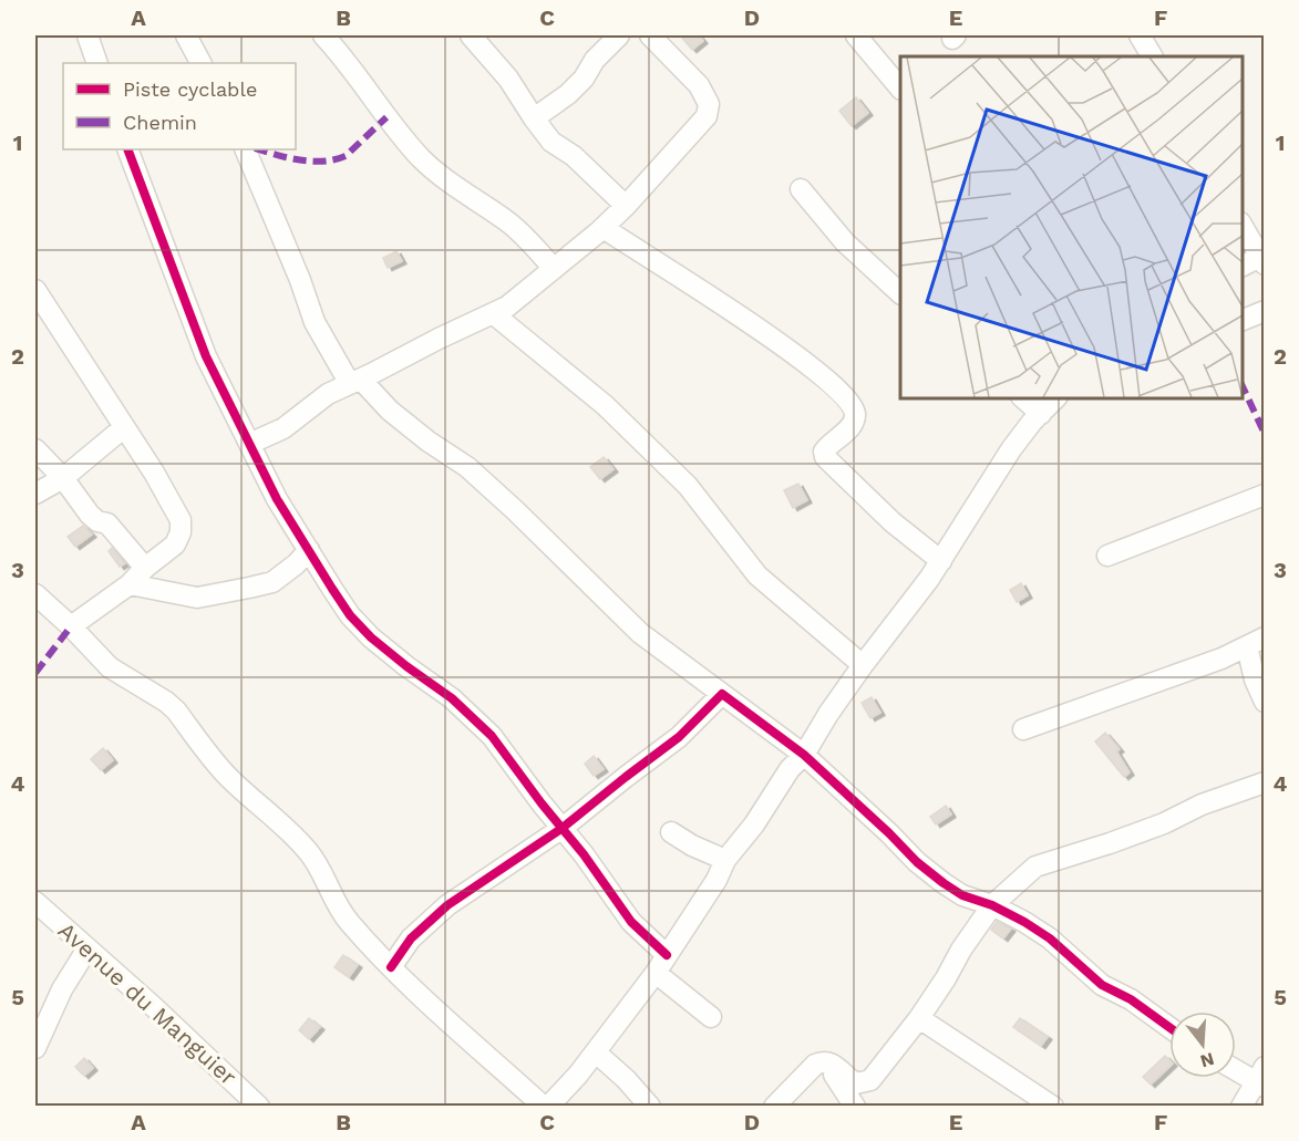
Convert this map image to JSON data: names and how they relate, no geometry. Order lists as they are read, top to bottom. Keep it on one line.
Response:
{"streets":{"street":["Avenue du Manguier"]},"legend":["Piste cyclable","Chemin"],"north":"bottom","grid":{"columns":["A","B","C","D","E","F"],"rows":["1","2","3","4","5"]}}
